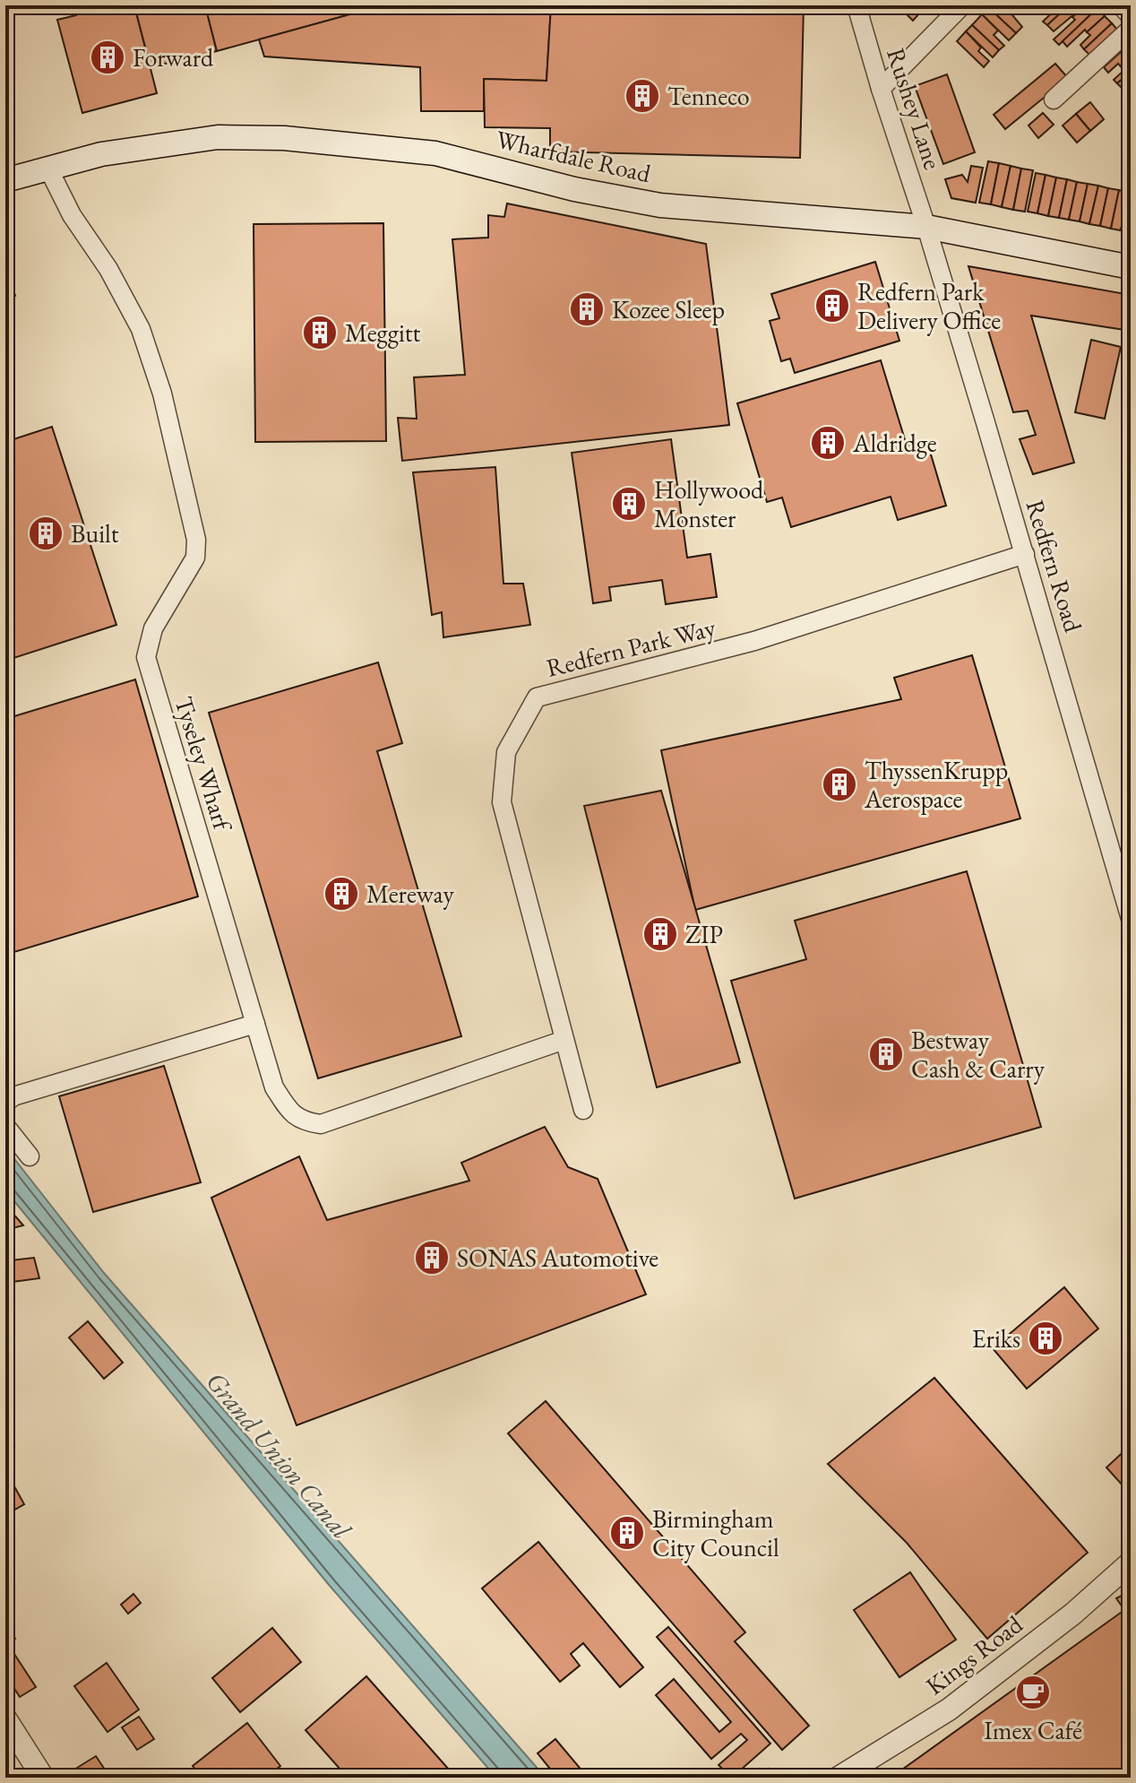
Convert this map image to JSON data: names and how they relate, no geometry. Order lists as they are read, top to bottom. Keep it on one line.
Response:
{"streets":{"main road":["Wharfdale Road"],"street":["Rushey Lane","Redfern Road","Redfern Park Way","Tyseley Wharf","Kings Road"]},"crossings":[["Rushey Lane","Wharfdale Road"],["Rushey Lane","Redfern Road"],["Wharfdale Road","Redfern Road"],["Wharfdale Road","Tyseley Wharf"],["Redfern Road","Redfern Park Way"],["Redfern Park Way","Tyseley Wharf"]],"water":["Grand Union Canal"],"places":{"building":["Forward","Tenneco","Redfern Park Delivery Office","Kozee Sleep","Meggitt","Aldridge","Hollywood Monster","Built","ThyssenKrupp Aerospace","Mereway","ZIP","Bestway Cash & Carry","SONAS Automotive","Eriks","Birmingham City Council"],"cafe":["Imex Café"]}}
